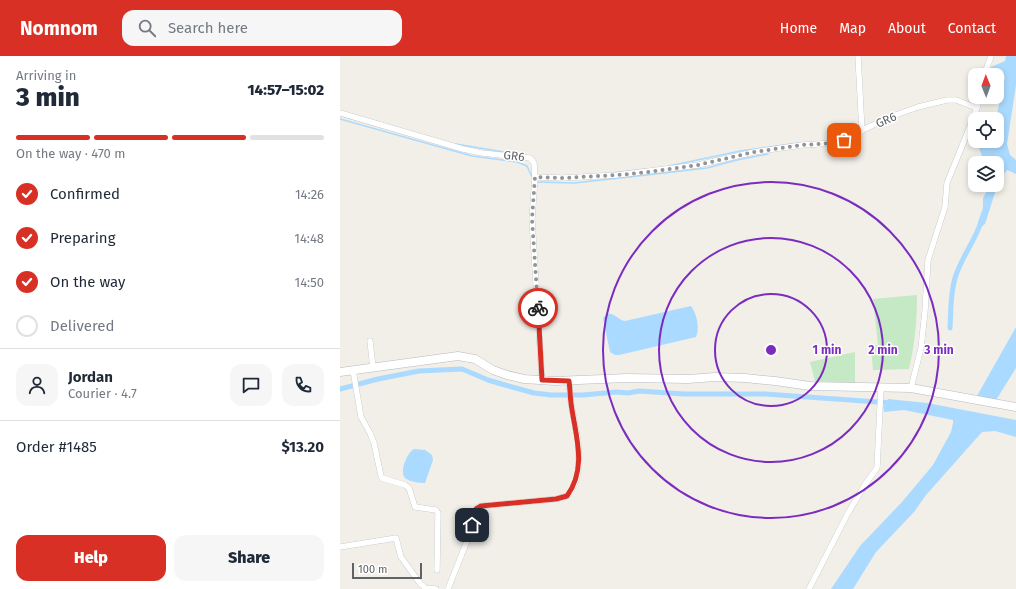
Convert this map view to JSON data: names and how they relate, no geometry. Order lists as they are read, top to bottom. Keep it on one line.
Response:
{"streets":{"street":["GR6"]},"scale_bar":"100 m","north":"top","page":{"header":"Nomnom","search":"Search here","nav":["Home","Map","About","Contact"],"heading":["3 min","Arriving in","14:57–15:02"],"panel":["Jordan","Courier · 4.7","Order #1485","$13.20"],"bar":"On the way · 470 m","list":[["Confirmed","14:26"],["Preparing","14:48"],["On the way","14:50"],"Delivered"],"buttons":["Help","Share"],"scale":"100 m"},"rings":["1 min","2 min","3 min"]}
